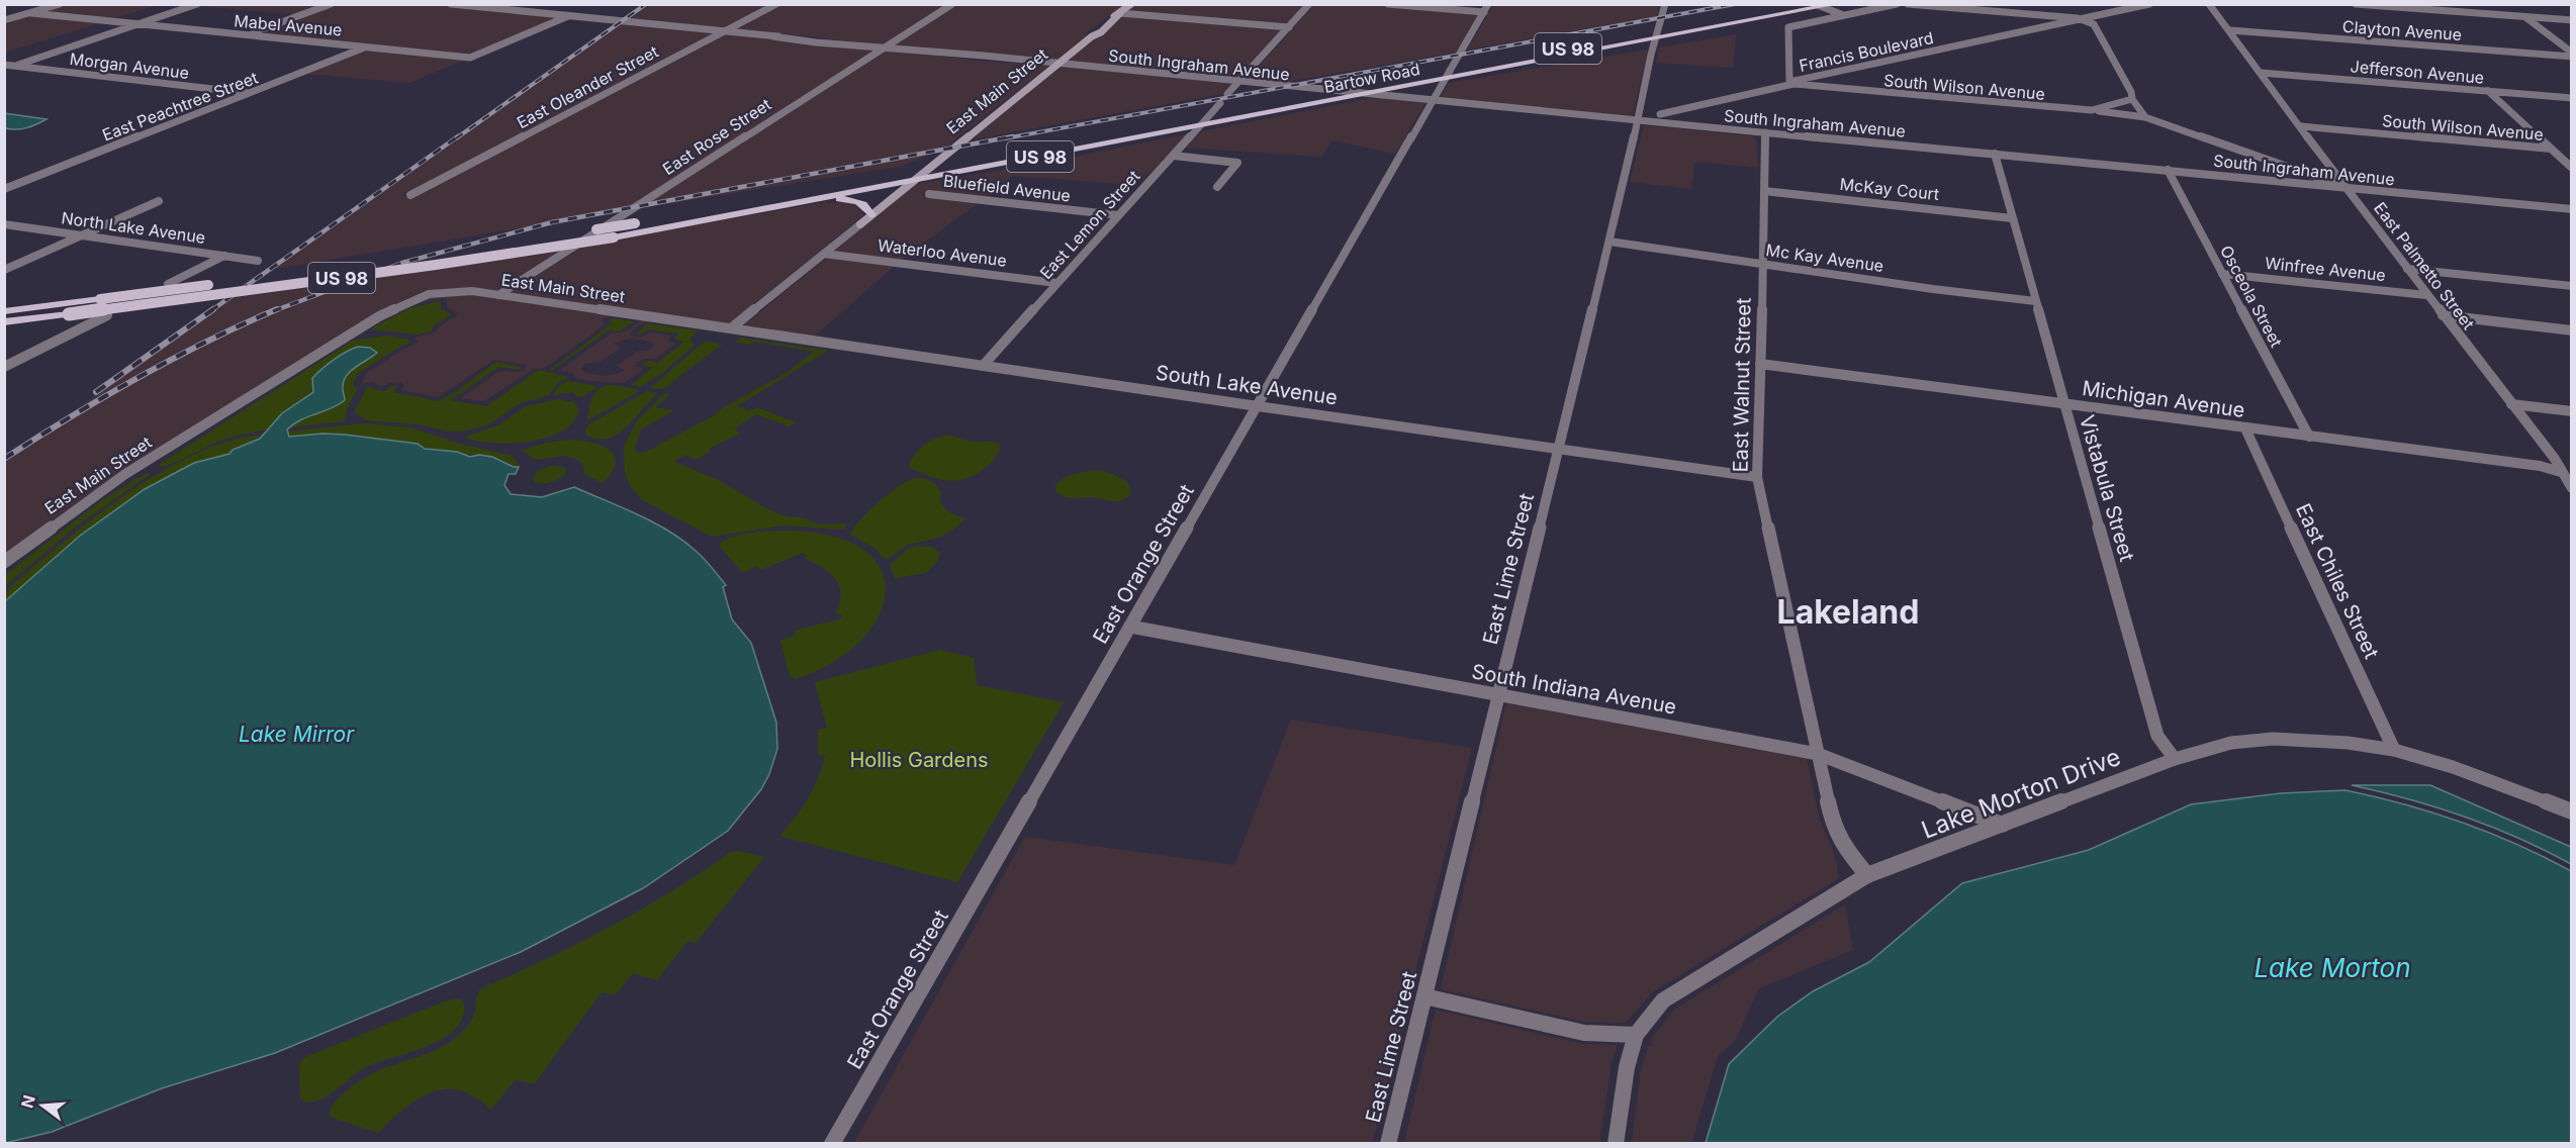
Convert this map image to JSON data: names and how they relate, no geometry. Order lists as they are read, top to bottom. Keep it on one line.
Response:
{"streets":{"main road":["US 98","Bartow Road","East Main Street"],"street":["Mabel Avenue","Clayton Avenue","Francis Boulevard","South Ingraham Avenue","Morgan Avenue","Jefferson Avenue","East Oleander Street","South Wilson Avenue","East Peachtree Street","East Rose Street","Bluefield Avenue","McKay Court","East Lemon Street","North Lake Avenue","Waterloo Avenue","Mc Kay Avenue","East Palmetto Street","Winfree Avenue","Osceola Street","South Lake Avenue","East Walnut Street","Michigan Avenue","Vistabula Street","East Orange Street","East Lime Street","East Chiles Street","South Indiana Avenue","Lake Morton Drive"]},"crossings":[["Mabel Avenue","South Ingraham Avenue"],["Mabel Avenue","East Peachtree Street"],["Clayton Avenue","East Palmetto Street"],["US 98","Bartow Road"],["US 98","East Main Street"],["Francis Boulevard","South Wilson Avenue"],["South Ingraham Avenue","Bartow Road"],["South Ingraham Avenue","East Oleander Street"],["South Ingraham Avenue","East Main Street"],["South Ingraham Avenue","East Rose Street"],["South Ingraham Avenue","East Palmetto Street"],["South Ingraham Avenue","Osceola Street"],["South Ingraham Avenue","East Walnut Street"],["South Ingraham Avenue","Vistabula Street"],["South Ingraham Avenue","East Orange Street"],["South Ingraham Avenue","East Lime Street"],["Morgan Avenue","East Peachtree Street"],["Jefferson Avenue","East Palmetto Street"],["Bartow Road","East Main Street"],["Bartow Road","East Lemon Street"],["Bartow Road","East Orange Street"],["Bartow Road","East Lime Street"],["South Wilson Avenue","East Palmetto Street"],["East Main Street","East Rose Street"],["East Main Street","Waterloo Avenue"],["East Main Street","South Lake Avenue"],["Bluefield Avenue","East Lemon Street"],["McKay Court","East Walnut Street"],["McKay Court","Vistabula Street"],["East Lemon Street","Waterloo Avenue"],["East Lemon Street","South Lake Avenue"],["Mc Kay Avenue","East Walnut Street"],["Mc Kay Avenue","Vistabula Street"],["Mc Kay Avenue","East Lime Street"],["East Palmetto Street","Winfree Avenue"],["East Palmetto Street","Michigan Avenue"],["Winfree Avenue","Osceola Street"],["Osceola Street","Michigan Avenue"],["South Lake Avenue","East Walnut Street"],["South Lake Avenue","East Orange Street"],["South Lake Avenue","East Lime Street"],["East Walnut Street","Michigan Avenue"],["East Walnut Street","South Indiana Avenue"],["East Walnut Street","Lake Morton Drive"],["Michigan Avenue","Vistabula Street"],["Michigan Avenue","East Chiles Street"],["Vistabula Street","Lake Morton Drive"],["East Orange Street","South Indiana Avenue"],["East Lime Street","South Indiana Avenue"],["East Chiles Street","Lake Morton Drive"],["South Indiana Avenue","Lake Morton Drive"]],"districts":["Lakeland"],"water":["Lake Mirror","Lake Morton"],"parks":["Hollis Gardens"],"north":"left"}
